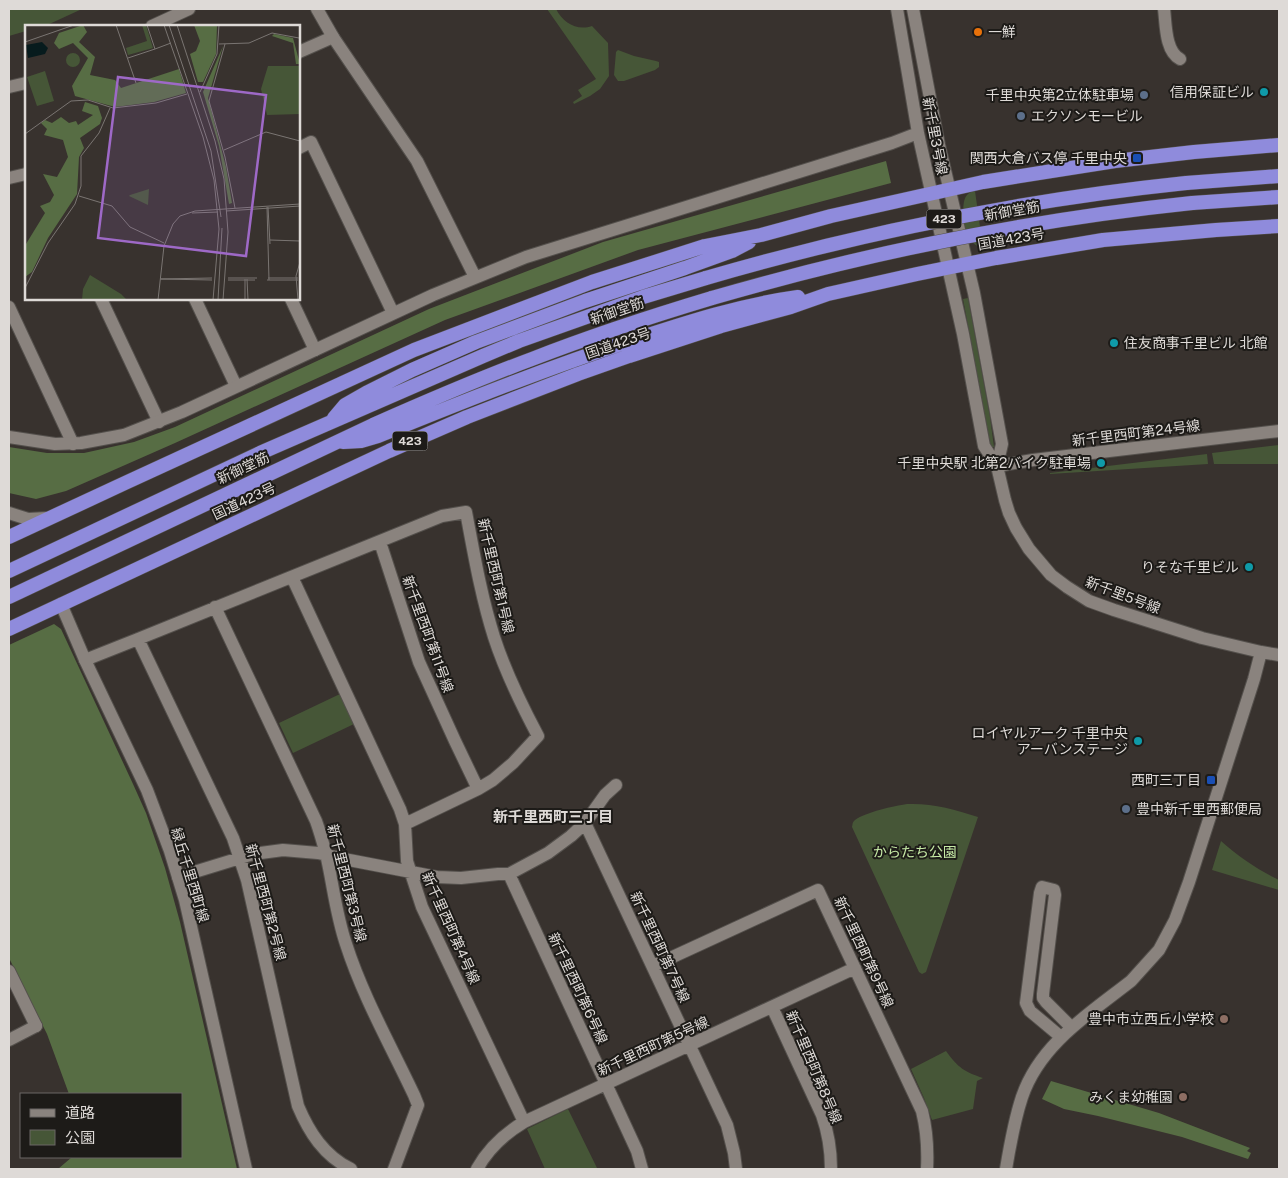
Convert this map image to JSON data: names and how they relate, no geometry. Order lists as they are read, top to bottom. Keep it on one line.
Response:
{"streets":{"highway":["新御堂筋","423","国道423号"],"street":["新千里3号線","新千里西町第24号線","新千里西町第1号線","新千里5号線","新千里西町第11号線","緑丘千里西町線","新千里西町第3号線","新千里西町第2号線","新千里西町第4号線","新千里西町第7号線","新千里西町第9号線","新千里西町第6号線","新千里西町第5号線","新千里西町第8号線"]},"crossings":[["新千里3号線","423"],["新千里3号線","国道423号"],["新千里3号線","新千里5号線"],["国道423号","新千里5号線"],["国道423号","緑丘千里西町線"],["新千里西町第24号線","新千里5号線"],["新千里西町第1号線","新千里西町第11号線"],["新千里西町第1号線","緑丘千里西町線"],["新千里西町第1号線","新千里西町第3号線"],["新千里西町第1号線","新千里西町第2号線"],["新千里西町第1号線","新千里西町第4号線"],["新千里西町第4号線","新千里西町第5号線"],["新千里西町第7号線","新千里西町第9号線"],["新千里西町第7号線","新千里西町第5号線"],["新千里西町第9号線","新千里西町第5号線"],["新千里西町第6号線","新千里西町第5号線"],["新千里西町第5号線","新千里西町第8号線"]],"districts":["新千里西町三丁目"],"parks":["からたち公園"],"places":{"other":["一鮮","信用保証ビル","千里中央第2立体駐車場","エクソンモービル","住友商事千里ビル 北館","千里中央駅 北第2バイク駐車場","りそな千里ビル","ロイヤルアーク 千里中央 アーバンステージ","豊中新千里西郵便局","豊中市立西丘小学校","みくま幼稚園"],"transit":["関西大倉バス停 千里中央","西町三丁目"]},"legend":["道路","公園"]}
